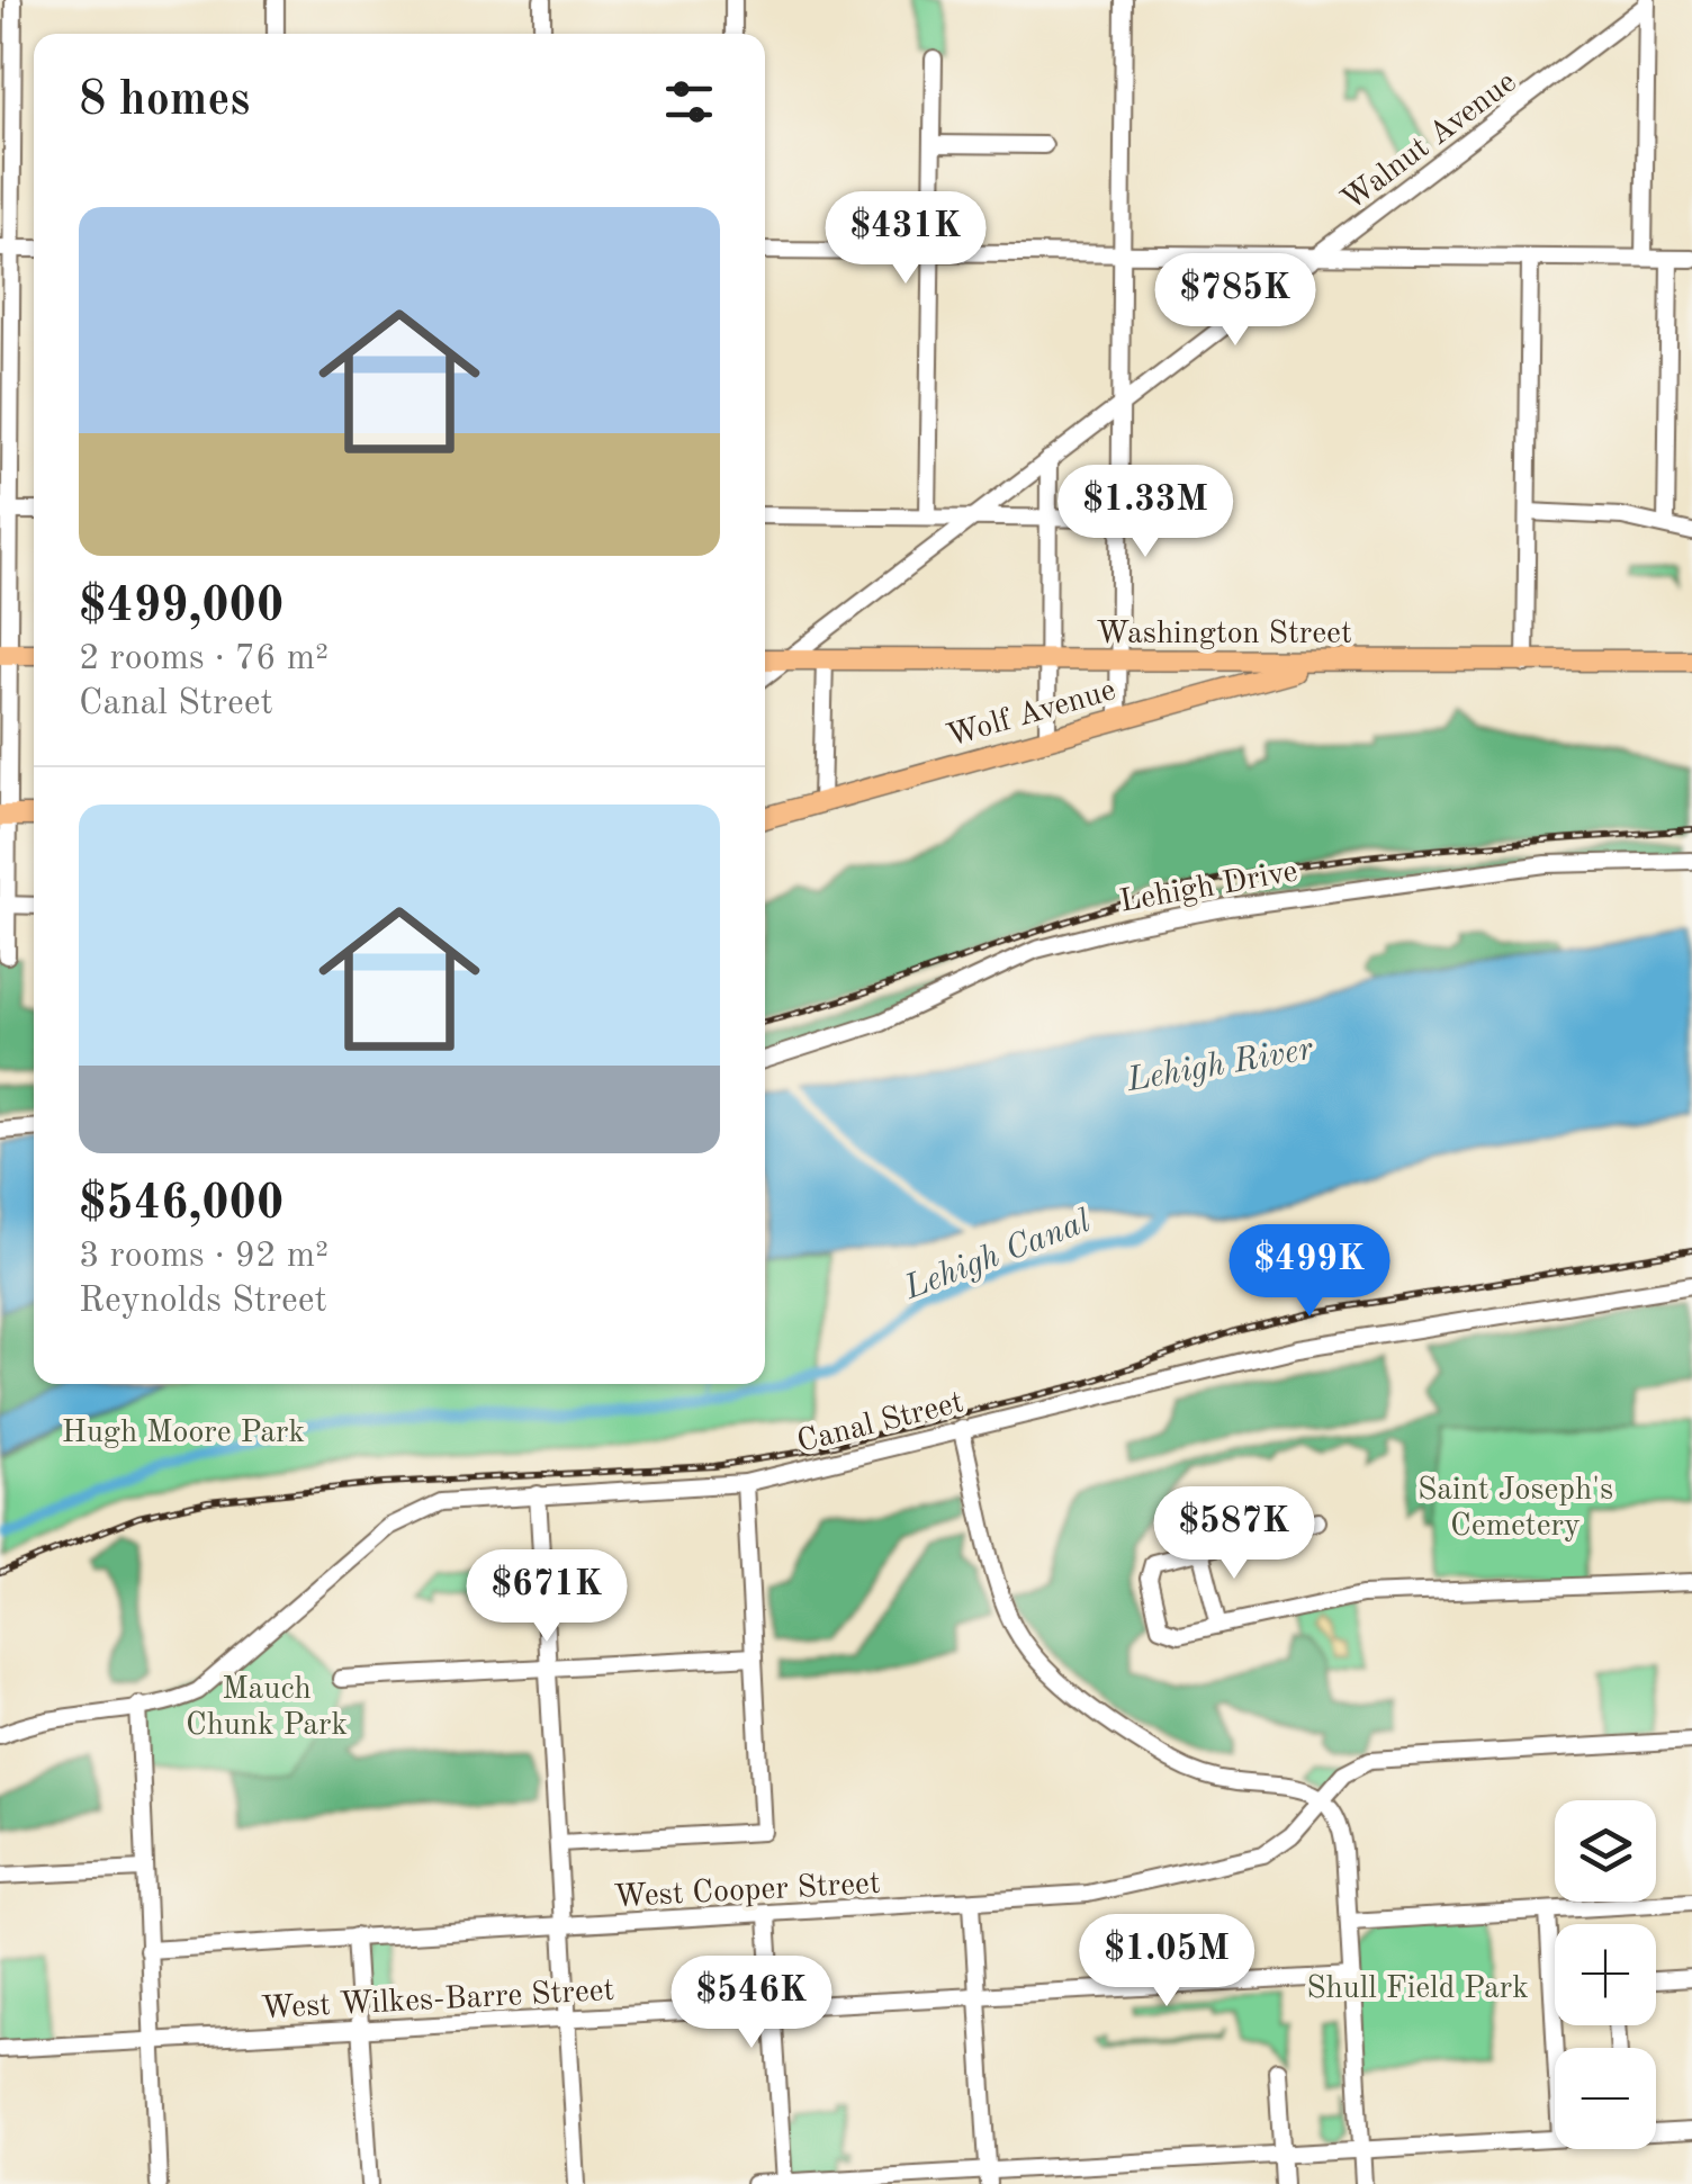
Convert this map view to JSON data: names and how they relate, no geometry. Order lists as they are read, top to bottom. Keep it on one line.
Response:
{"streets":{"main road":["Washington Street","Wolf Avenue"],"street":["Walnut Avenue","Lehigh Drive","Canal Street","West Cooper Street","West Wilkes-Barre Street"]},"crossings":[["Walnut Avenue","Washington Street"],["Washington Street","Wolf Avenue"]],"water":["Lehigh River","Lehigh Canal"],"parks":["Hugh Moore Park","Saint Joseph's Cemetery","Mauch Chunk Park","Shull Field Park"],"page":{"heading":"8 homes","list":[{"name":"$499,000","note":"2 rooms · 76 m² · Canal Street"},{"name":"$546,000","note":"3 rooms · 92 m² · Reynolds Street"}],"price":["$431K","$785K","$1.33M","$499K","$587K","$671K","$1.05M","$546K"],"map_buttons":["+","−"]}}
